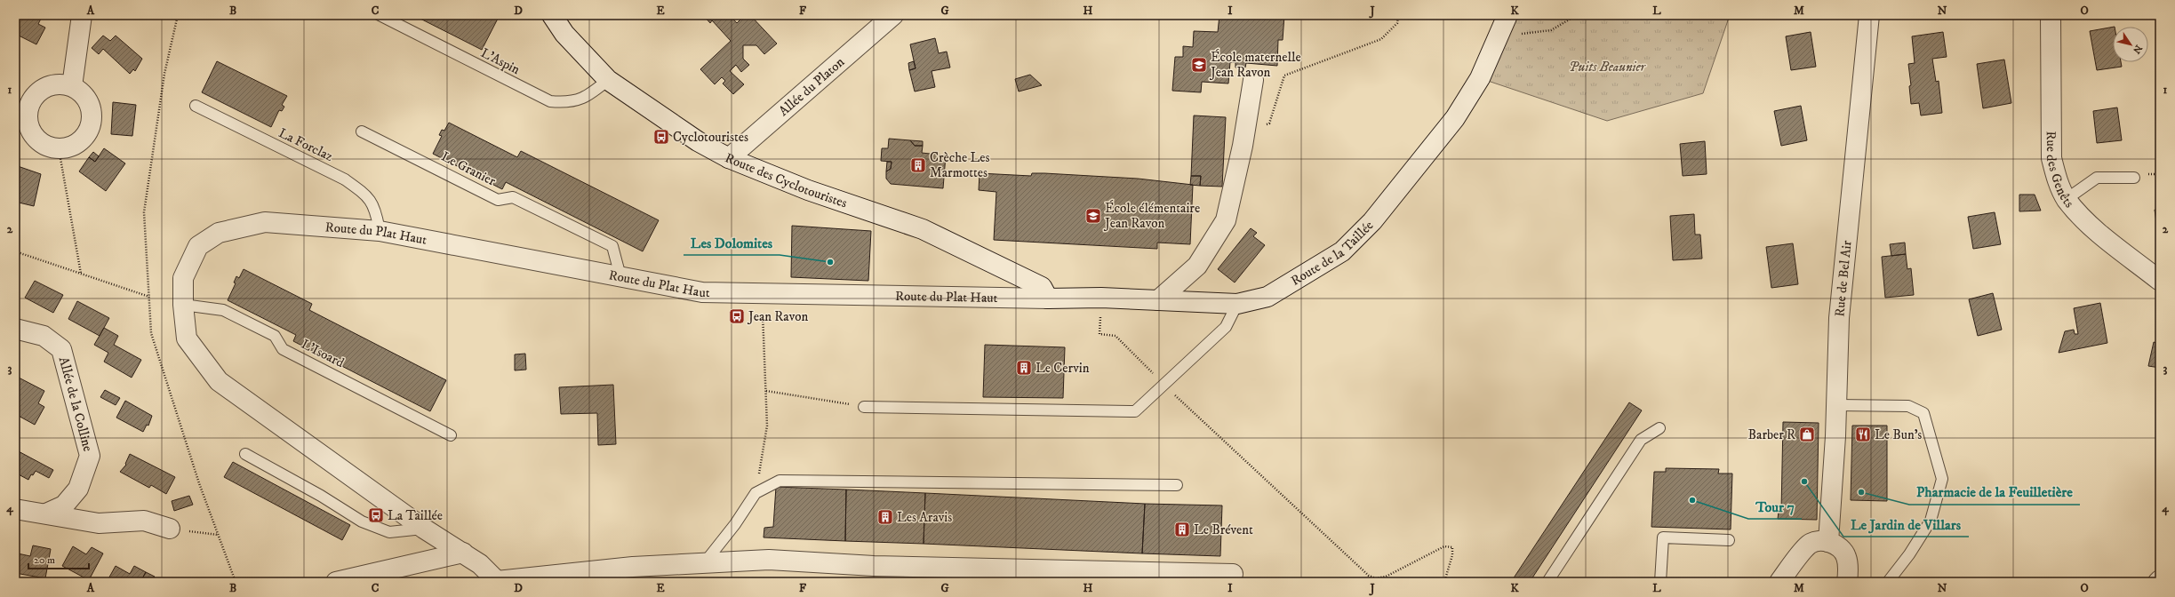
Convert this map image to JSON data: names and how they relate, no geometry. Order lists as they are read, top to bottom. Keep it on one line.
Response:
{"streets":{"street":["Allée du Platon","Rue des Genêts","Route des Cyclotouristes","Route du Plat Haut","Route de la Taillée","Rue de Bel Air","Allée de la Colline"],"lane":["L'Aspin","La Forclaz","Le Granier","L'Isoard"]},"crossings":[["L'Aspin","Route des Cyclotouristes"],["Allée du Platon","Route des Cyclotouristes"],["La Forclaz","Route du Plat Haut"],["Le Granier","Route du Plat Haut"],["Route des Cyclotouristes","Route du Plat Haut"],["Route des Cyclotouristes","Route de la Taillée"],["Route du Plat Haut","Route de la Taillée"],["Route du Plat Haut","L'Isoard"]],"parks":["Puits Beaunier"],"places":{"school or university":["École maternelle Jean Ravon","École élémentaire Jean Ravon"],"bus stop":["Cyclotouristes","Jean Ravon","La Taillée"],"building":["Crèche Les Marmottes","Le Cervin","Les Aravis","Le Brévent"],"other":["Les Dolomites","Le Jardin de Villars","Pharmacie de la Feuilletière","Tour 7"],"shop":["Barber R"],"restaurant":["Le Bun's"]},"scale_bar":"20 m","north":"bottom right","grid":{"columns":["A","B","C","D","E","F","G","H","I","J","K","L","M","N","O"],"rows":["1","2","3","4"]}}
